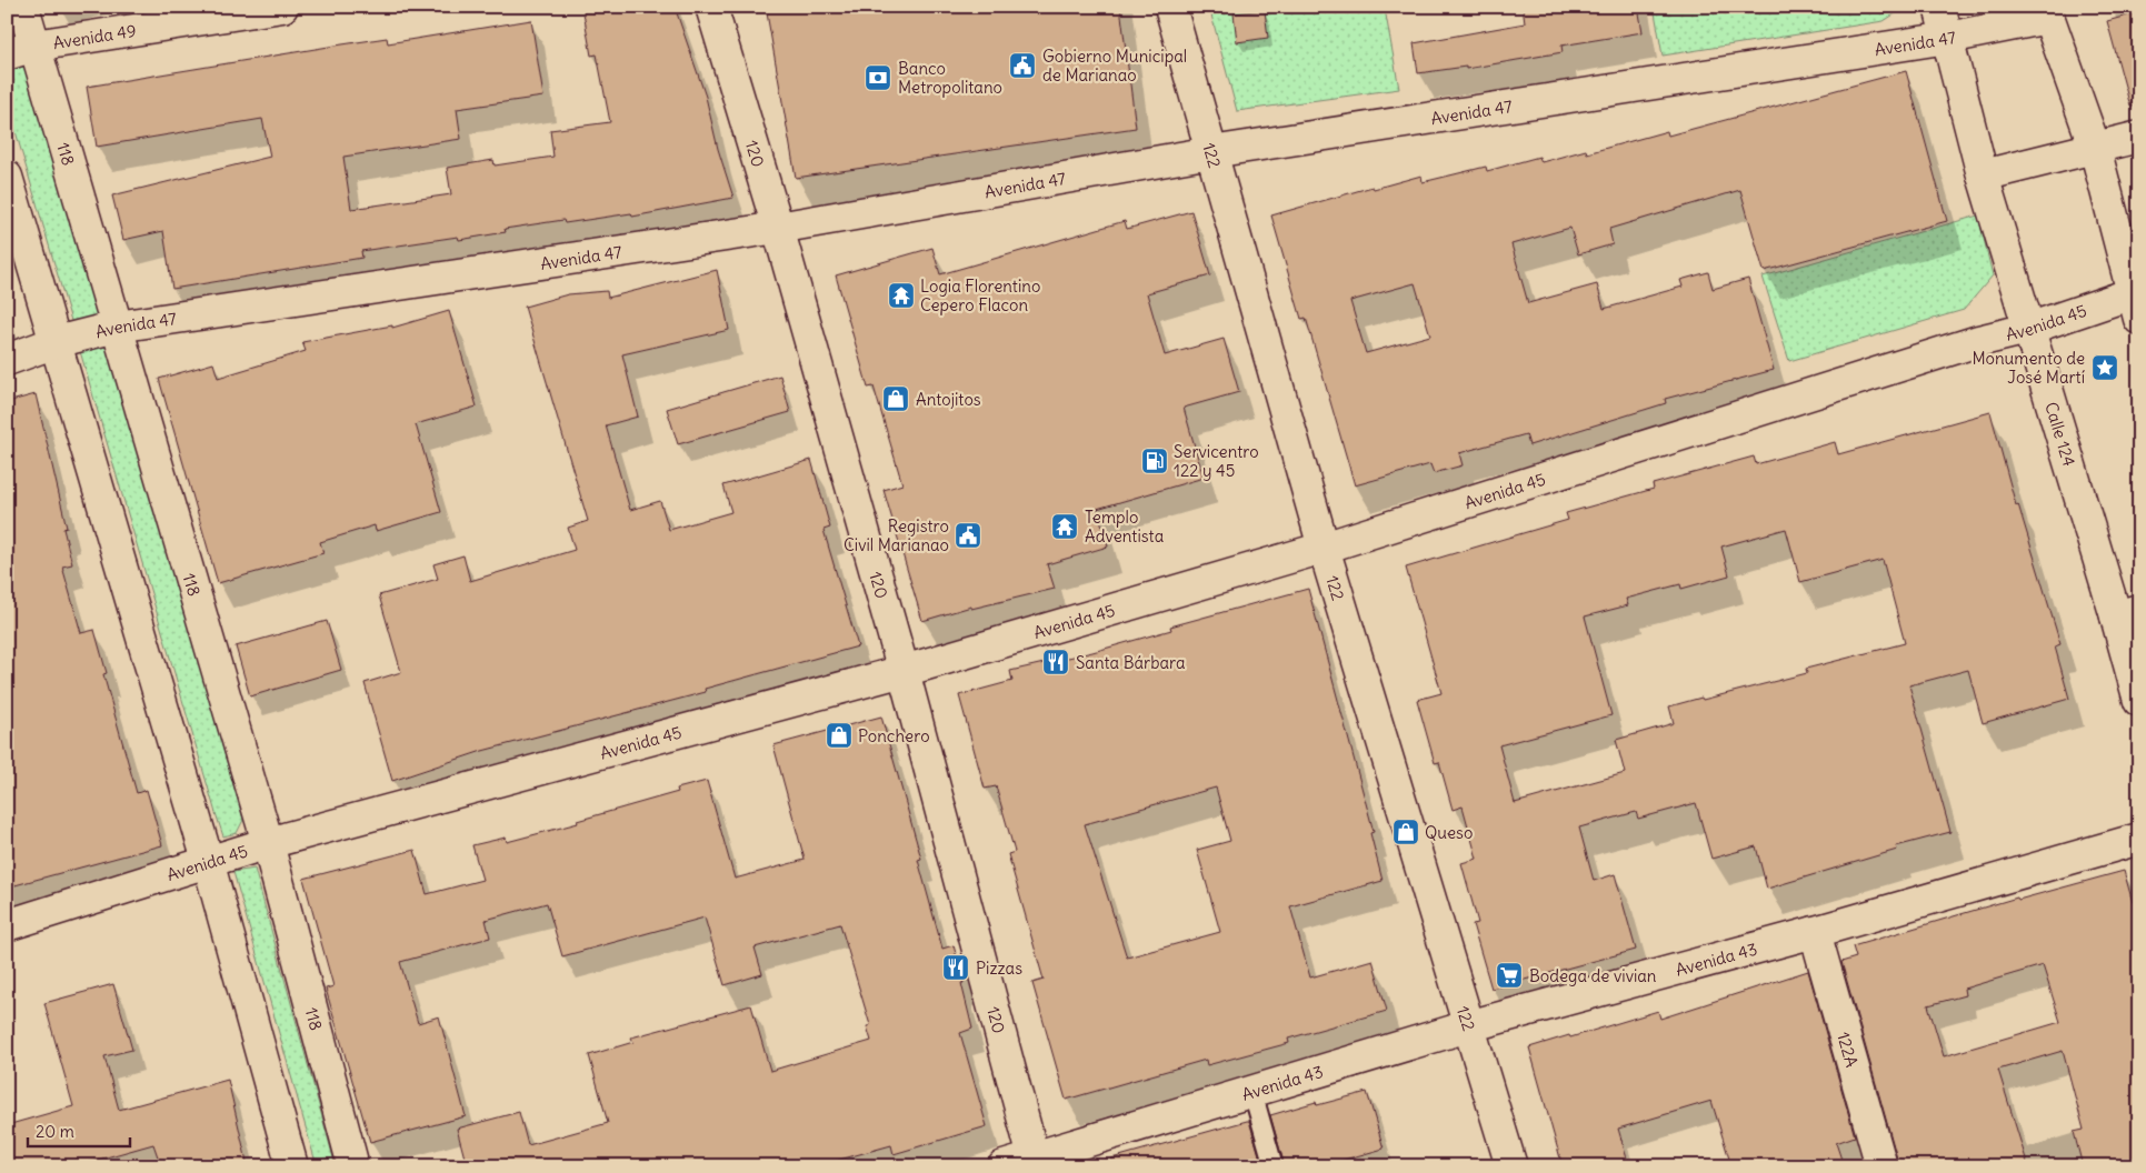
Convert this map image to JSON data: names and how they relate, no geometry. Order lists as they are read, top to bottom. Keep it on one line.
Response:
{"streets":{"street":["Avenida 49","Avenida 47","120","118","122","Avenida 45","Calle 124","Avenida 43","122A"]},"crossings":[["Avenida 49","118"],["Avenida 47","120"],["Avenida 47","118"],["Avenida 47","122"],["Avenida 47","Calle 124"],["120","Avenida 45"],["120","Avenida 43"],["118","Avenida 45"],["122","Avenida 45"],["122","Avenida 43"],["Avenida 45","Calle 124"],["Avenida 43","122A"]],"places":{"public building":["Gobierno Municipal de Marianao","Registro Civil Marianao"],"bank":["Banco Metropolitano"],"temple":["Logia Florentino Cepero Flacon","Templo Adventista"],"place":["Monumento de José Martí"],"shop":["Antojitos","Ponchero","Queso"],"fuel station":["Servicentro 122 y 45"],"restaurant":["Santa Bárbara","Pizzas"],"supermarket":["Bodega de vivian"]},"scale_bar":"20 m"}
